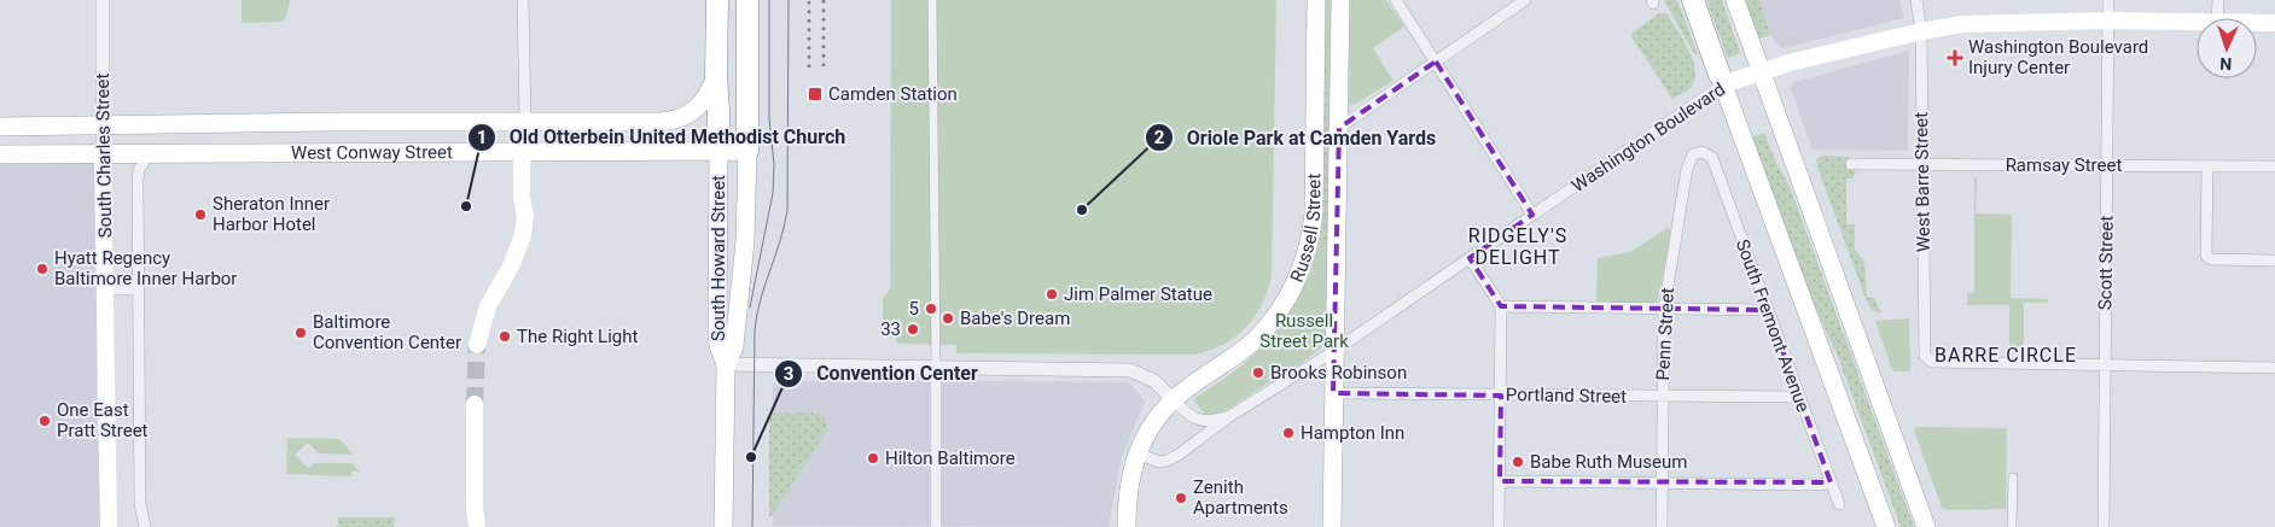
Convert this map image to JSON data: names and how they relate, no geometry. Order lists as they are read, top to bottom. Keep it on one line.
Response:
{"streets":{"main road":["Washington Boulevard","West Conway Street","South Charles Street","Russell Street","South Howard Street"],"street":["Ramsay Street","West Barre Street","Scott Street","South Fremont Avenue","Penn Street","Portland Street"]},"crossings":[["Washington Boulevard","West Barre Street"],["Washington Boulevard","Russell Street"],["Washington Boulevard","Scott Street"],["West Conway Street","South Charles Street"],["West Conway Street","South Howard Street"],["Ramsay Street","West Barre Street"],["Ramsay Street","Scott Street"],["West Barre Street","Scott Street"],["Russell Street","Portland Street"],["South Fremont Avenue","Penn Street"],["South Fremont Avenue","Portland Street"],["Penn Street","Portland Street"]],"districts":["RIDGELY'S DELIGHT","BARRE CIRCLE"],"parks":["Russell Street Park"],"places":{"health":["Washington Boulevard Injury Center"],"transit":["Camden Station"],"other":["Old Otterbein United Methodist Church","Oriole Park at Camden Yards","Sheraton Inner Harbor Hotel","Hyatt Regency Baltimore Inner Harbor","Jim Palmer Statue","5","Babe's Dream","33","Baltimore Convention Center","The Right Light","Brooks Robinson","One East Pratt Street","Hampton Inn","Convention Center","Hilton Baltimore","Babe Ruth Museum","Zenith Apartments"]},"north":"bottom"}
